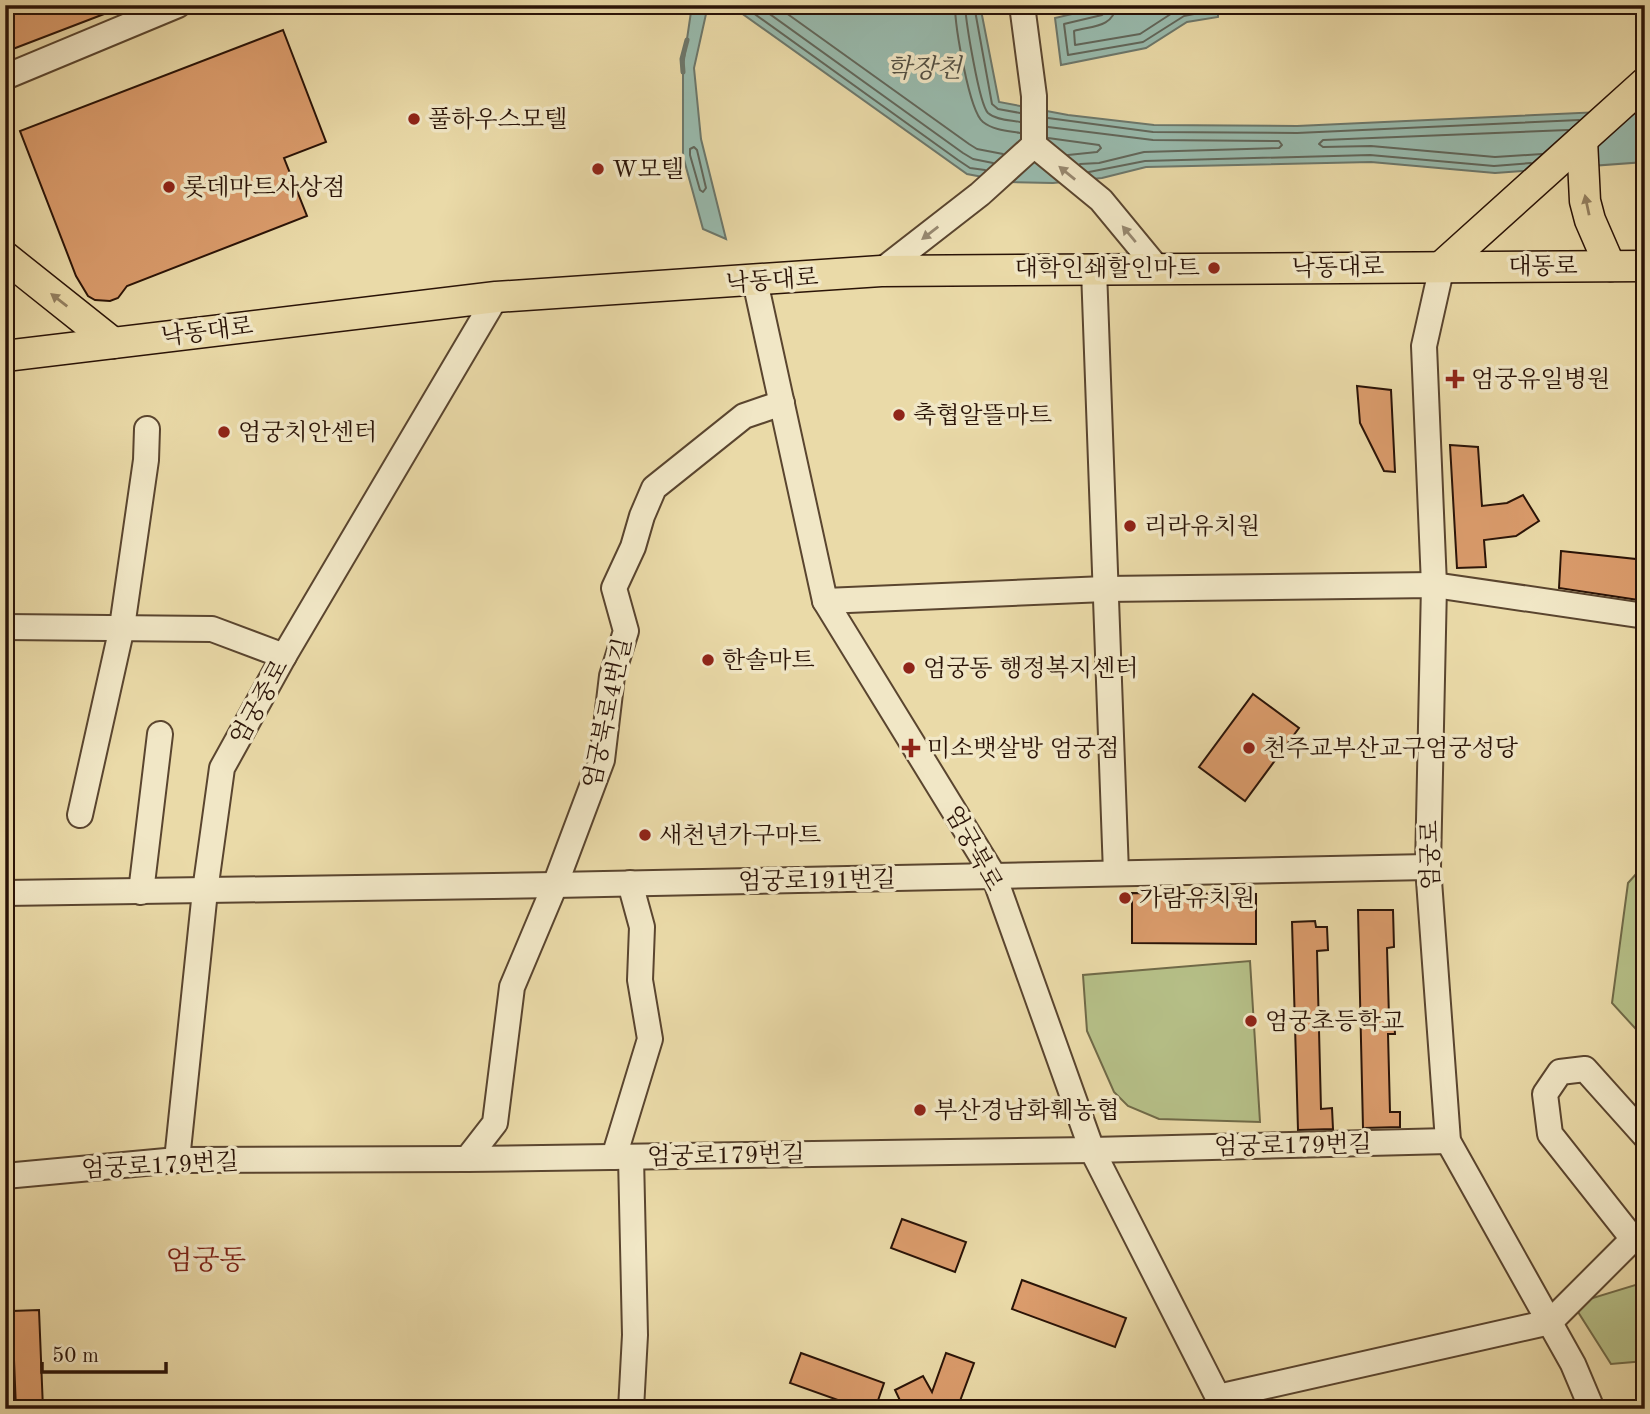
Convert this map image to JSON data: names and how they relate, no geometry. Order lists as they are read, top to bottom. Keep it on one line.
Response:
{"streets":{"main road":["대동로","낙동대로"],"street":["엄궁중로","엄궁북로4번길","엄궁북로","엄궁로","엄궁로191번길","엄궁로179번길"]},"crossings":[["대동로","낙동대로"],["대동로","엄궁로"],["낙동대로","엄궁중로"],["낙동대로","엄궁북로"],["낙동대로","엄궁로"],["엄궁중로","엄궁로191번길"],["엄궁중로","엄궁로179번길"],["엄궁북로4번길","엄궁북로"],["엄궁북로4번길","엄궁로191번길"],["엄궁북로4번길","엄궁로179번길"],["엄궁북로","엄궁로191번길"],["엄궁북로","엄궁로179번길"],["엄궁로","엄궁로191번길"],["엄궁로","엄궁로179번길"]],"districts":["엄궁동"],"water":["학장천"],"places":{"other":["풀하우스모텔","W모텔","롯데마트사상점","대학인쇄할인마트","축협알뜰마트","엄궁치안센터","리라유치원","한솔마트","엄궁동 행정복지센터","천주교부산교구엄궁성당","새천년가구마트","가람유치원","엄궁초등학교","부산경남화훼농협"],"health":["엄궁유일병원","미소뱃살방 엄궁점"]},"scale_bar":"50 m"}
